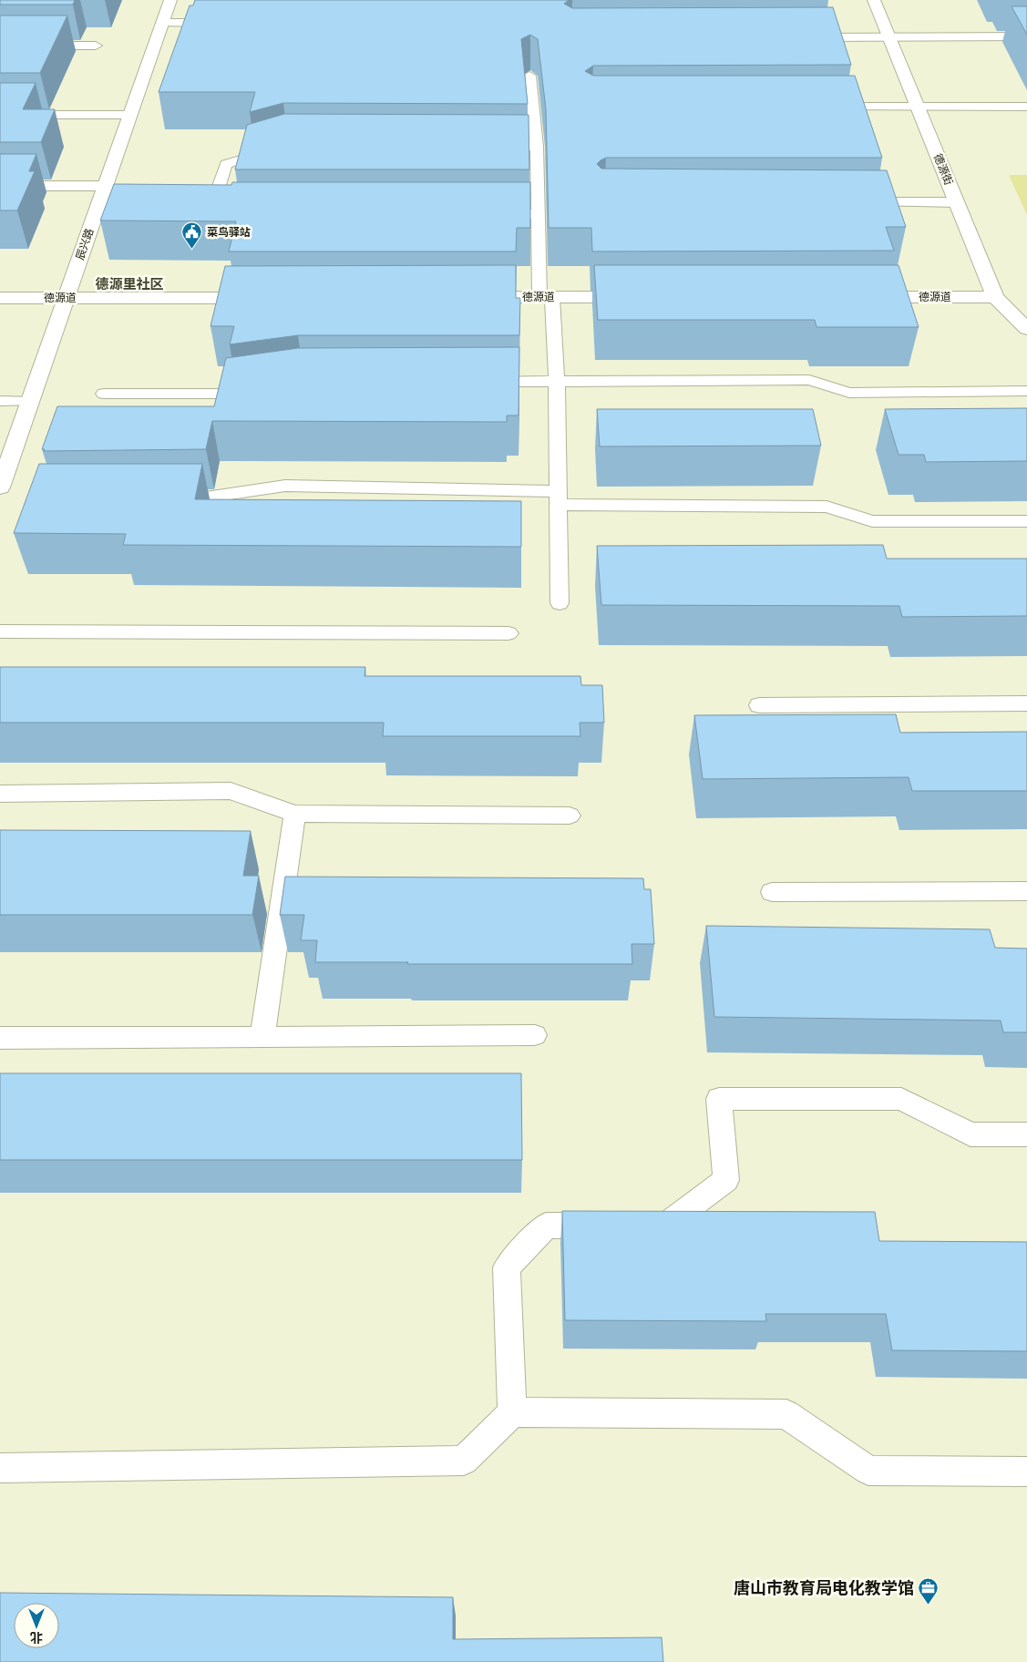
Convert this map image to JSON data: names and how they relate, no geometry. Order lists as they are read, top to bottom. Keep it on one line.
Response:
{"streets":{"street":["德源街","辰兴路","德源道"]},"crossings":[["德源街","德源道"],["辰兴路","德源道"]],"districts":["德源里社区"],"places":{"public building":["菜鸟驿站"],"office":["唐山市教育局电化教学馆"]},"north":"bottom"}
